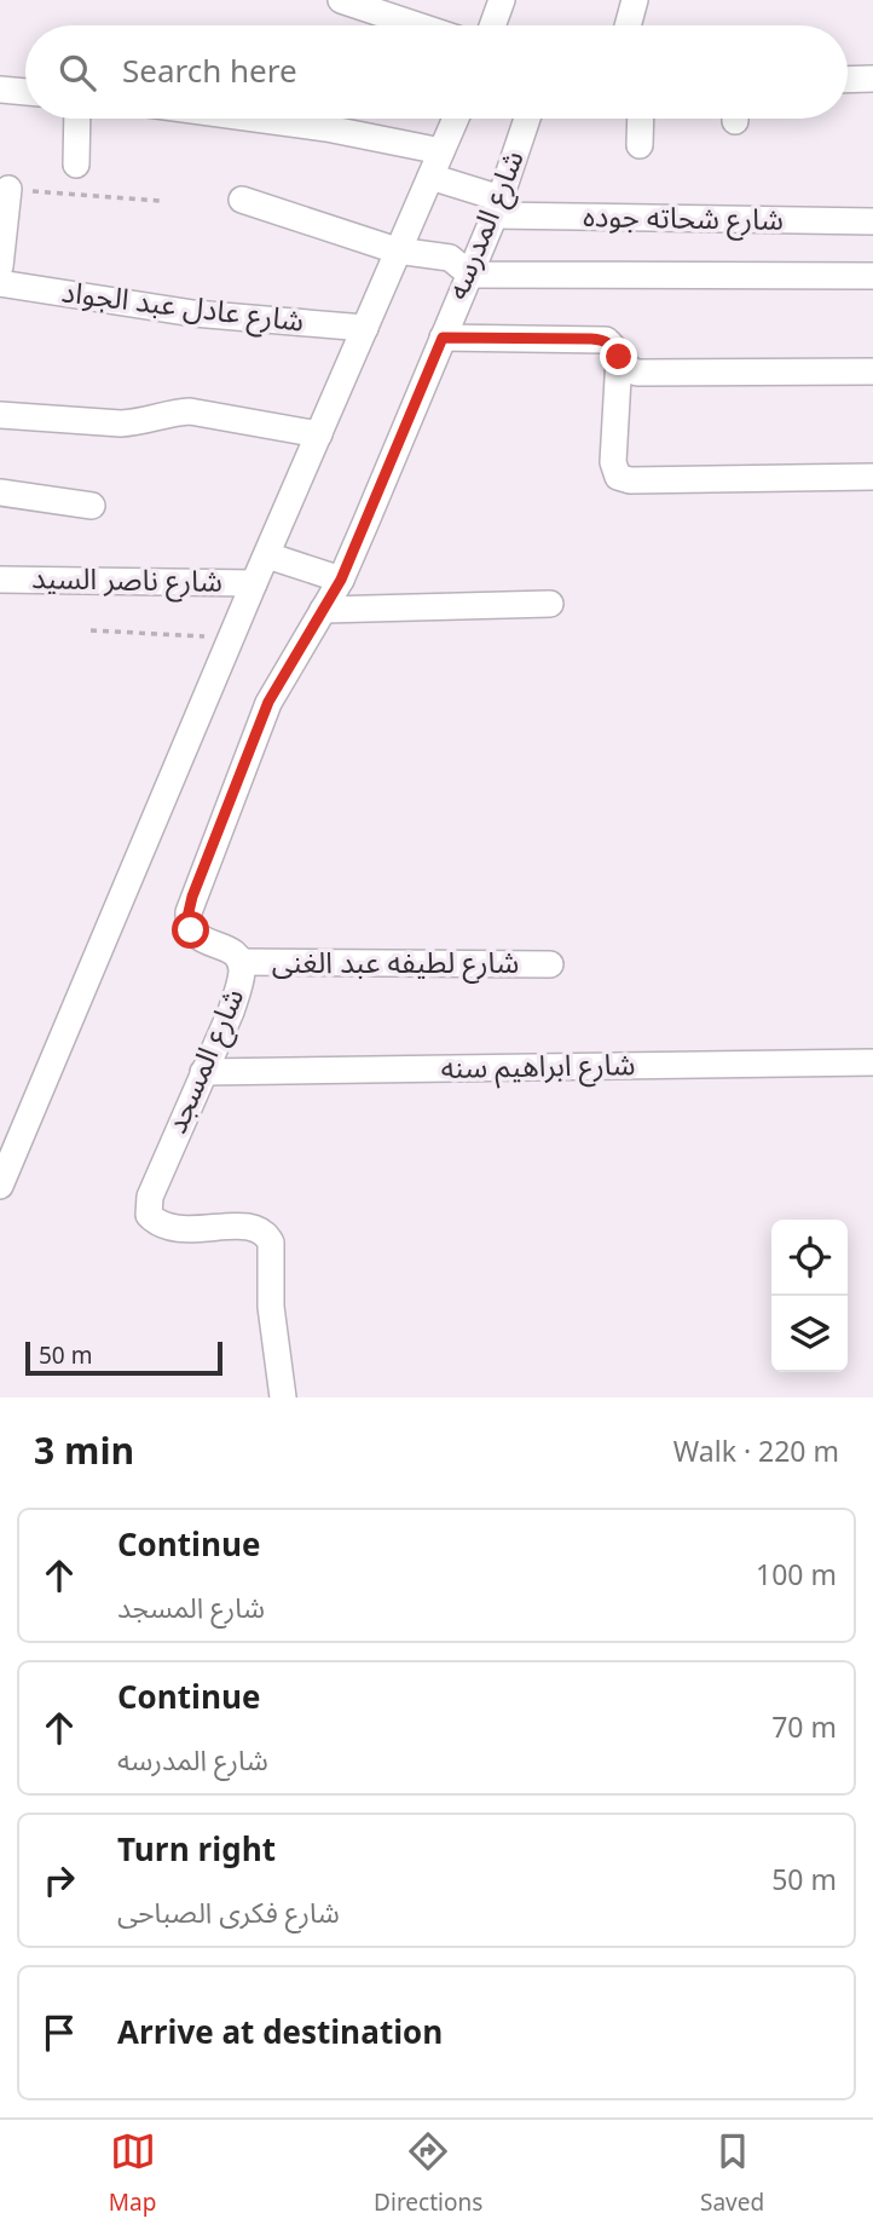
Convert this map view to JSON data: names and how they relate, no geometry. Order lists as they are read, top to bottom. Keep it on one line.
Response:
{"streets":{"street":["شارع شحاته جوده","شارع المدرسه","شارع عادل عبد الجواد","شارع ناصر السيد","شارع لطيفه عبد الغنى","شارع المسجد","شارع ابراهيم سنه"]},"crossings":[["شارع شحاته جوده","شارع المدرسه"],["شارع المدرسه","شارع المسجد"],["شارع لطيفه عبد الغنى","شارع المسجد"],["شارع المسجد","شارع ابراهيم سنه"]],"scale_bar":"50 m","page":{"search":"Search here","scale":"50 m","heading":["3 min","Walk · 220 m"],"list":[["Continue","شارع المسجد","100 m"],["Continue","شارع المدرسه","70 m"],["Turn right","شارع فكرى الصباحى","50 m"],"Arrive at destination"],"nav":["Map","Directions","Saved"]}}
